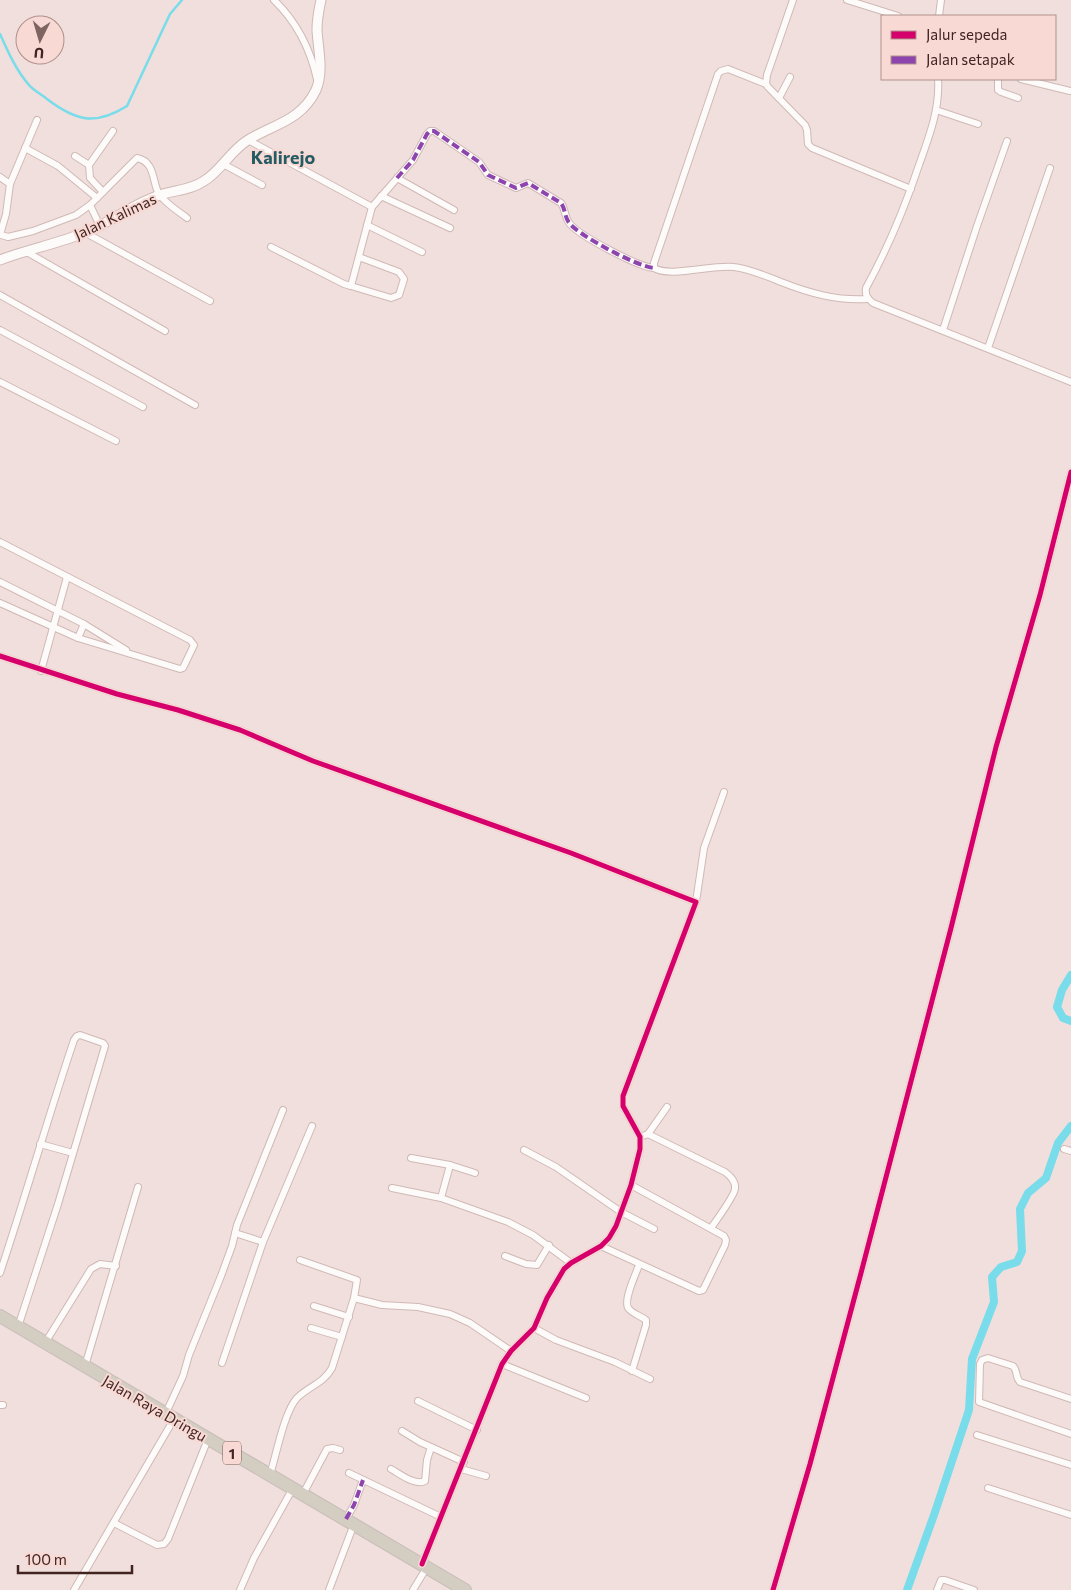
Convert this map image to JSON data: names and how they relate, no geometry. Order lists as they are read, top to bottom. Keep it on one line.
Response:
{"streets":{"highway":["Jalan Raya Dringu","1"],"street":["Jalan Kalimas"]},"districts":["Kalirejo"],"legend":["Jalur sepeda","Jalan setapak"],"scale_bar":"100 m","north":"bottom"}
